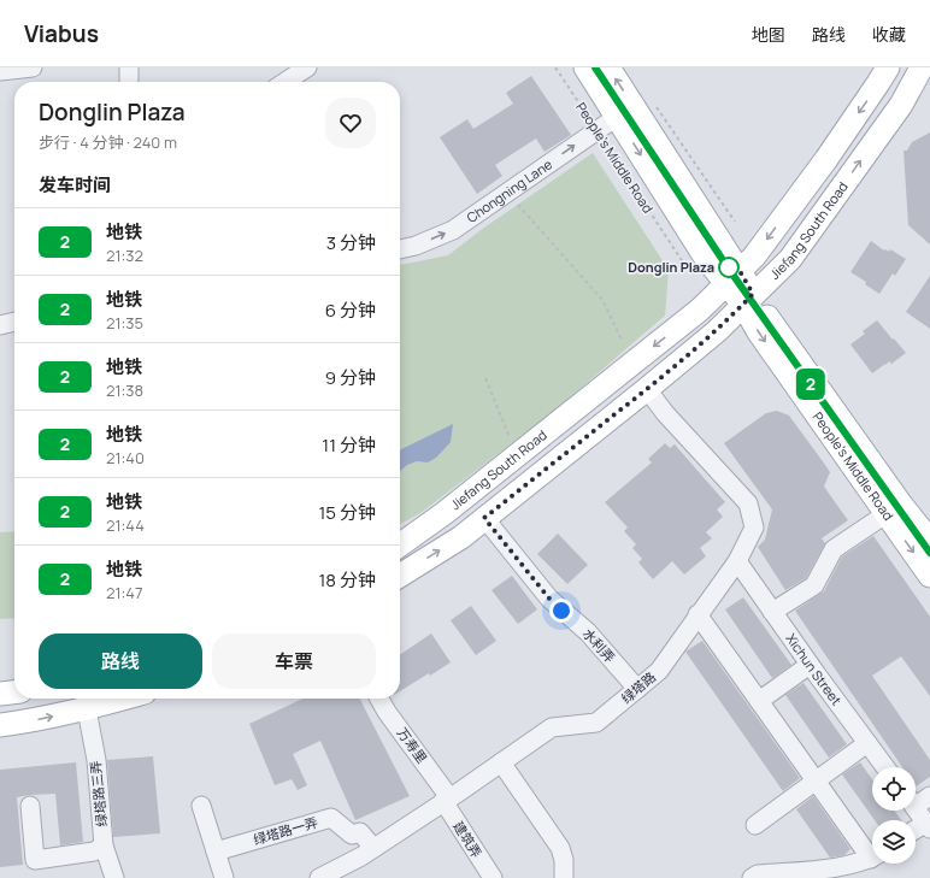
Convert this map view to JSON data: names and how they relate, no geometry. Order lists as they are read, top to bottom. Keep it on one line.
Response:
{"streets":{"main road":["People's Middle Road","Jiefang South Road"],"street":["Chongning Lane","水利弄","Xichun Street","绿塔路","万寿里","绿塔路三弄","绿塔路一弄","建筑弄"]},"crossings":[["People's Middle Road","Chongning Lane"],["People's Middle Road","Jiefang South Road"],["Jiefang South Road","水利弄"],["Jiefang South Road","绿塔路"],["水利弄","绿塔路"],["Xichun Street","绿塔路"],["绿塔路","万寿里"],["绿塔路","绿塔路一弄"],["绿塔路","建筑弄"],["万寿里","建筑弄"]],"one_way":["Chongning Lane"],"places":["Donglin Plaza"],"lines":["metro line 2"],"page":{"header":"Viabus","nav":["地图","路线","收藏"],"on_map":"2","heading":[["Donglin Plaza","步行 · 4 分钟 · 240 m"],"发车时间"],"list":[{"mark":"2","name":"地铁","note":"21:32","value":"3 分钟"},{"mark":"2","name":"地铁","note":"21:35","value":"6 分钟"},{"mark":"2","name":"地铁","note":"21:38","value":"9 分钟"},{"mark":"2","name":"地铁","note":"21:40","value":"11 分钟"},{"mark":"2","name":"地铁","note":"21:44","value":"15 分钟"},{"mark":"2","name":"地铁","note":"21:47","value":"18 分钟"}],"buttons":["路线","车票"]}}
